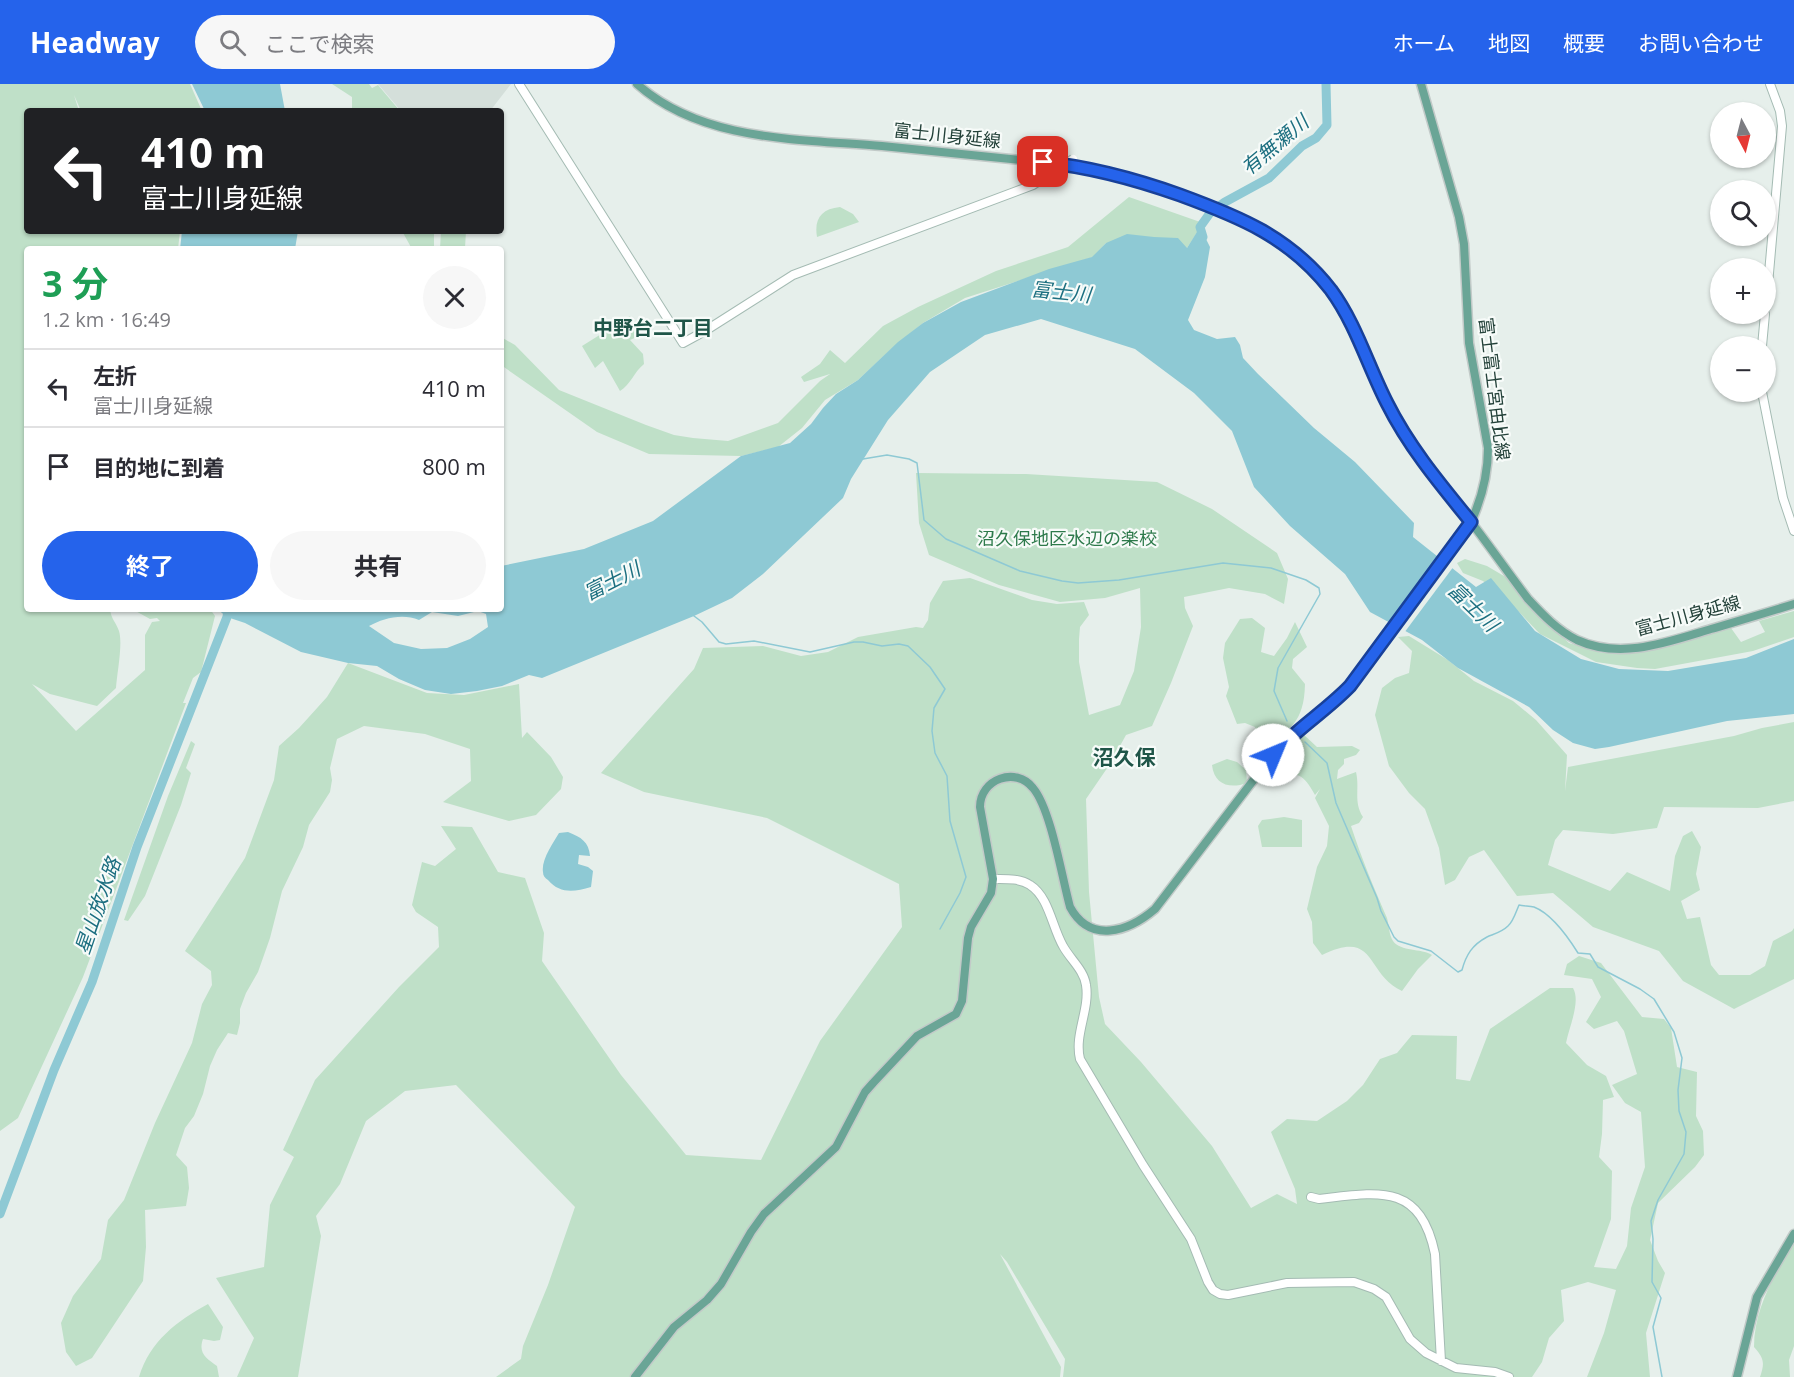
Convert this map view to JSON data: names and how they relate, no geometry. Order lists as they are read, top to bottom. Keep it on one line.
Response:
{"streets":{"main road":["富士川身延線","富士富士宮由比線"]},"crossings":[["富士川身延線","富士富士宮由比線"]],"districts":["中野台二丁目","沼久保"],"water":["有無瀬川","富士川","星山放水路"],"parks":["沼久保地区水辺の楽校"],"north":"bottom","page":{"header":"Headway","search":"ここで検索","nav":["ホーム","地図","概要","お問い合わせ"],"map_buttons":["+","−"],"turn":["410 m","富士川身延線"],"heading":["3 分","1.2 km · 16:49"],"list":[{"name":"左折","note":"富士川身延線","value":"410 m"},{"name":"目的地に到着","value":"800 m"}],"buttons":["終了","共有"]}}
